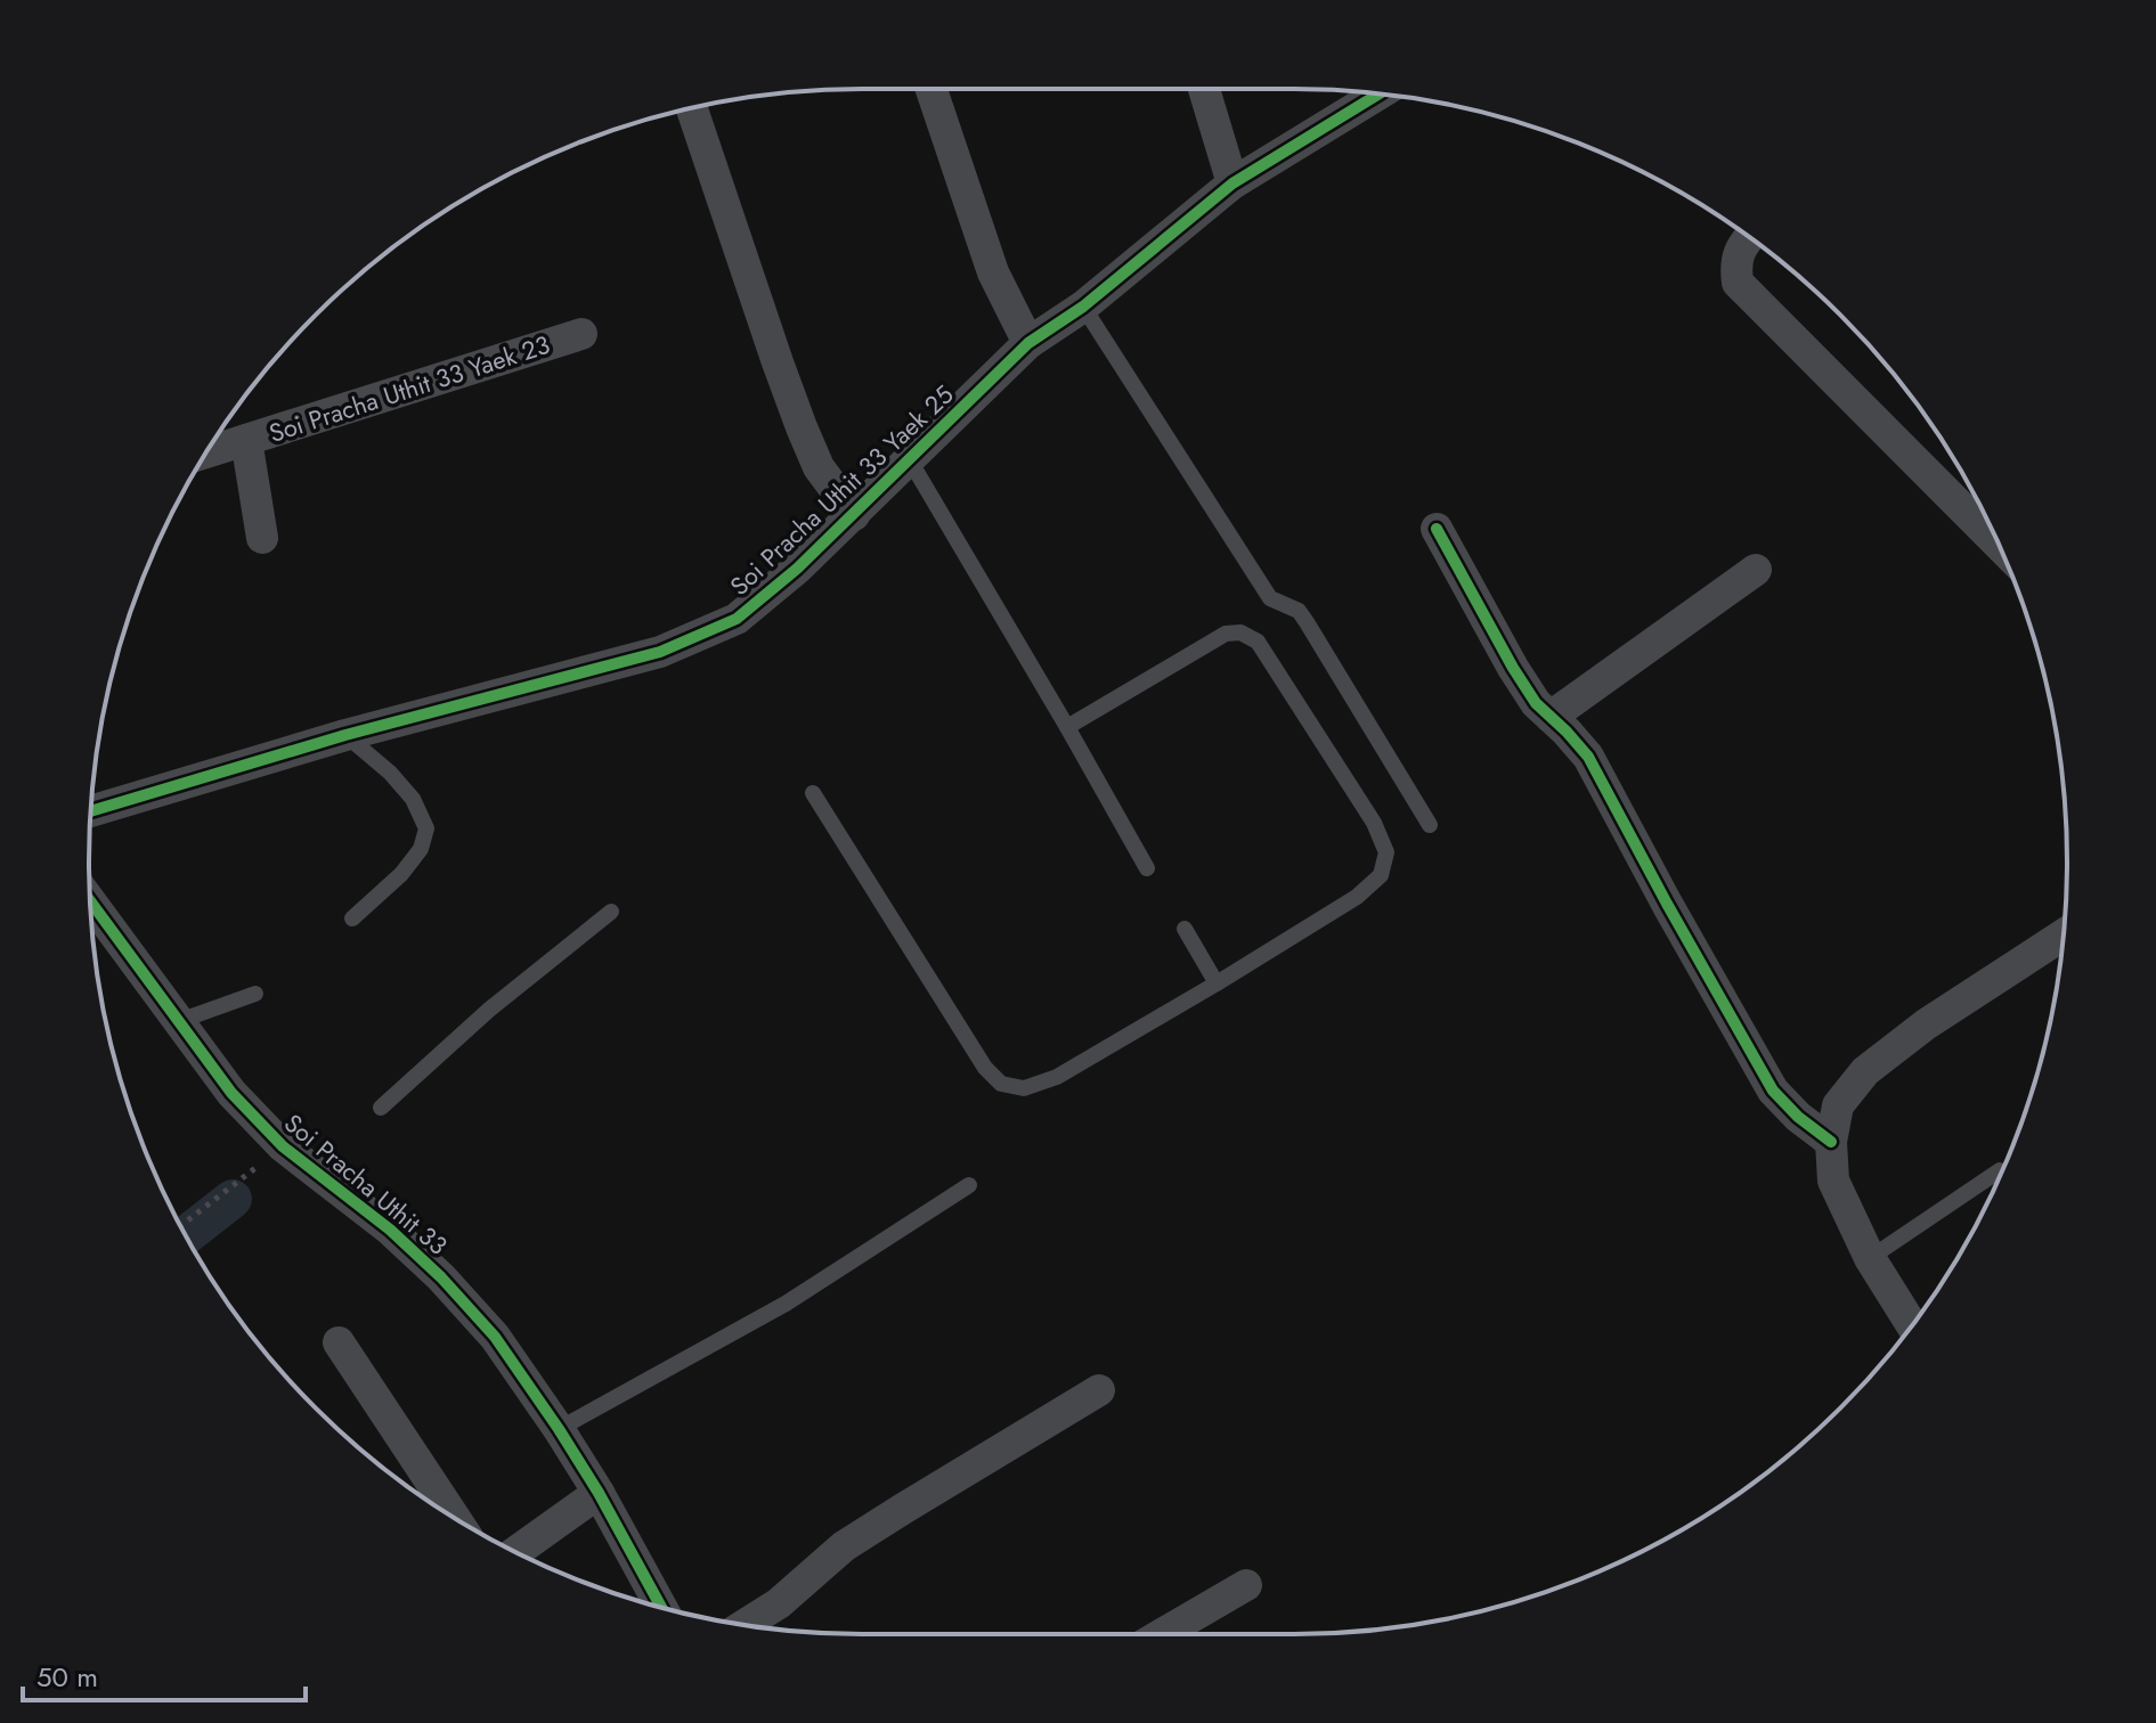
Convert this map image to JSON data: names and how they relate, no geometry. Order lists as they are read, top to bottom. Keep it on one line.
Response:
{"streets":{"street":["Soi Pracha Uthit 33 Yaek 23","Soi Pracha Uthit 33 Yaek 25","Soi Pracha Uthit 33"]},"scale_bar":"50 m"}
